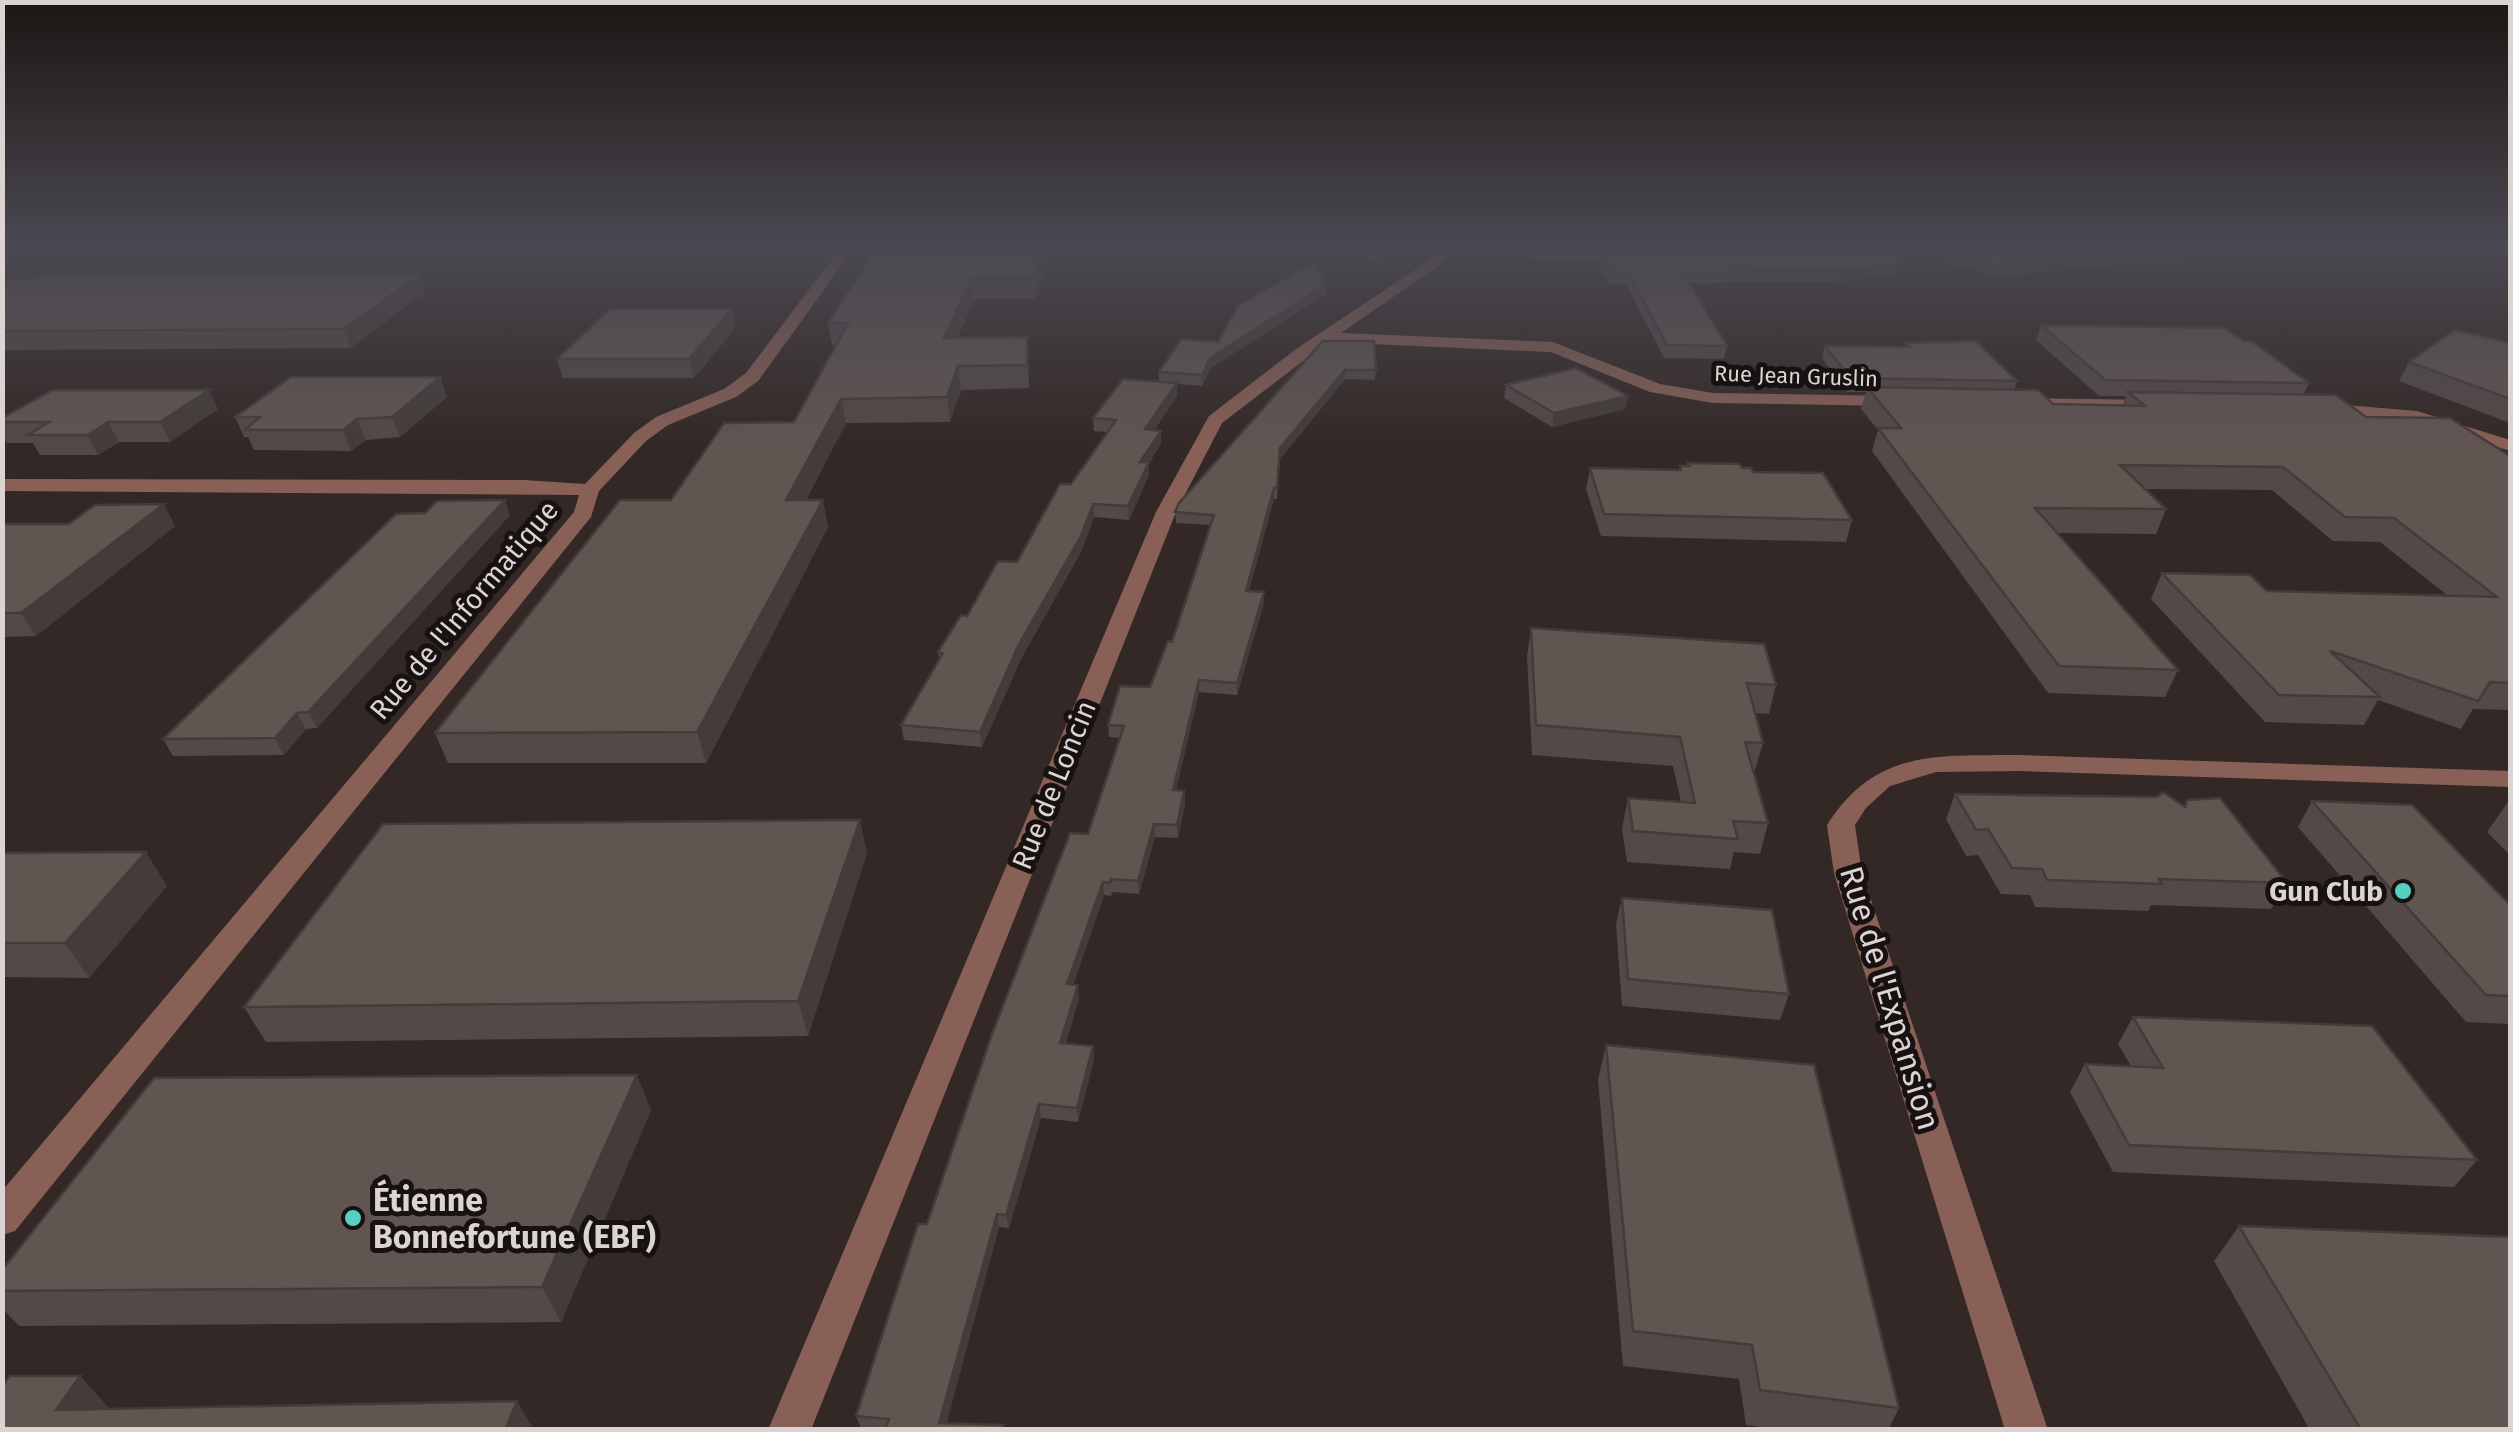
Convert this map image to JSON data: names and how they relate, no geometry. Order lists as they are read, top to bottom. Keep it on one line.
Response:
{"streets":{"street":["Rue Jean Gruslin","Rue de l'Informatique","Rue de Loncin","Rue de l'Expansion"]},"crossings":[["Rue Jean Gruslin","Rue de Loncin"]],"places":["Gun Club","Étienne Bonnefortune (EBF)"]}
